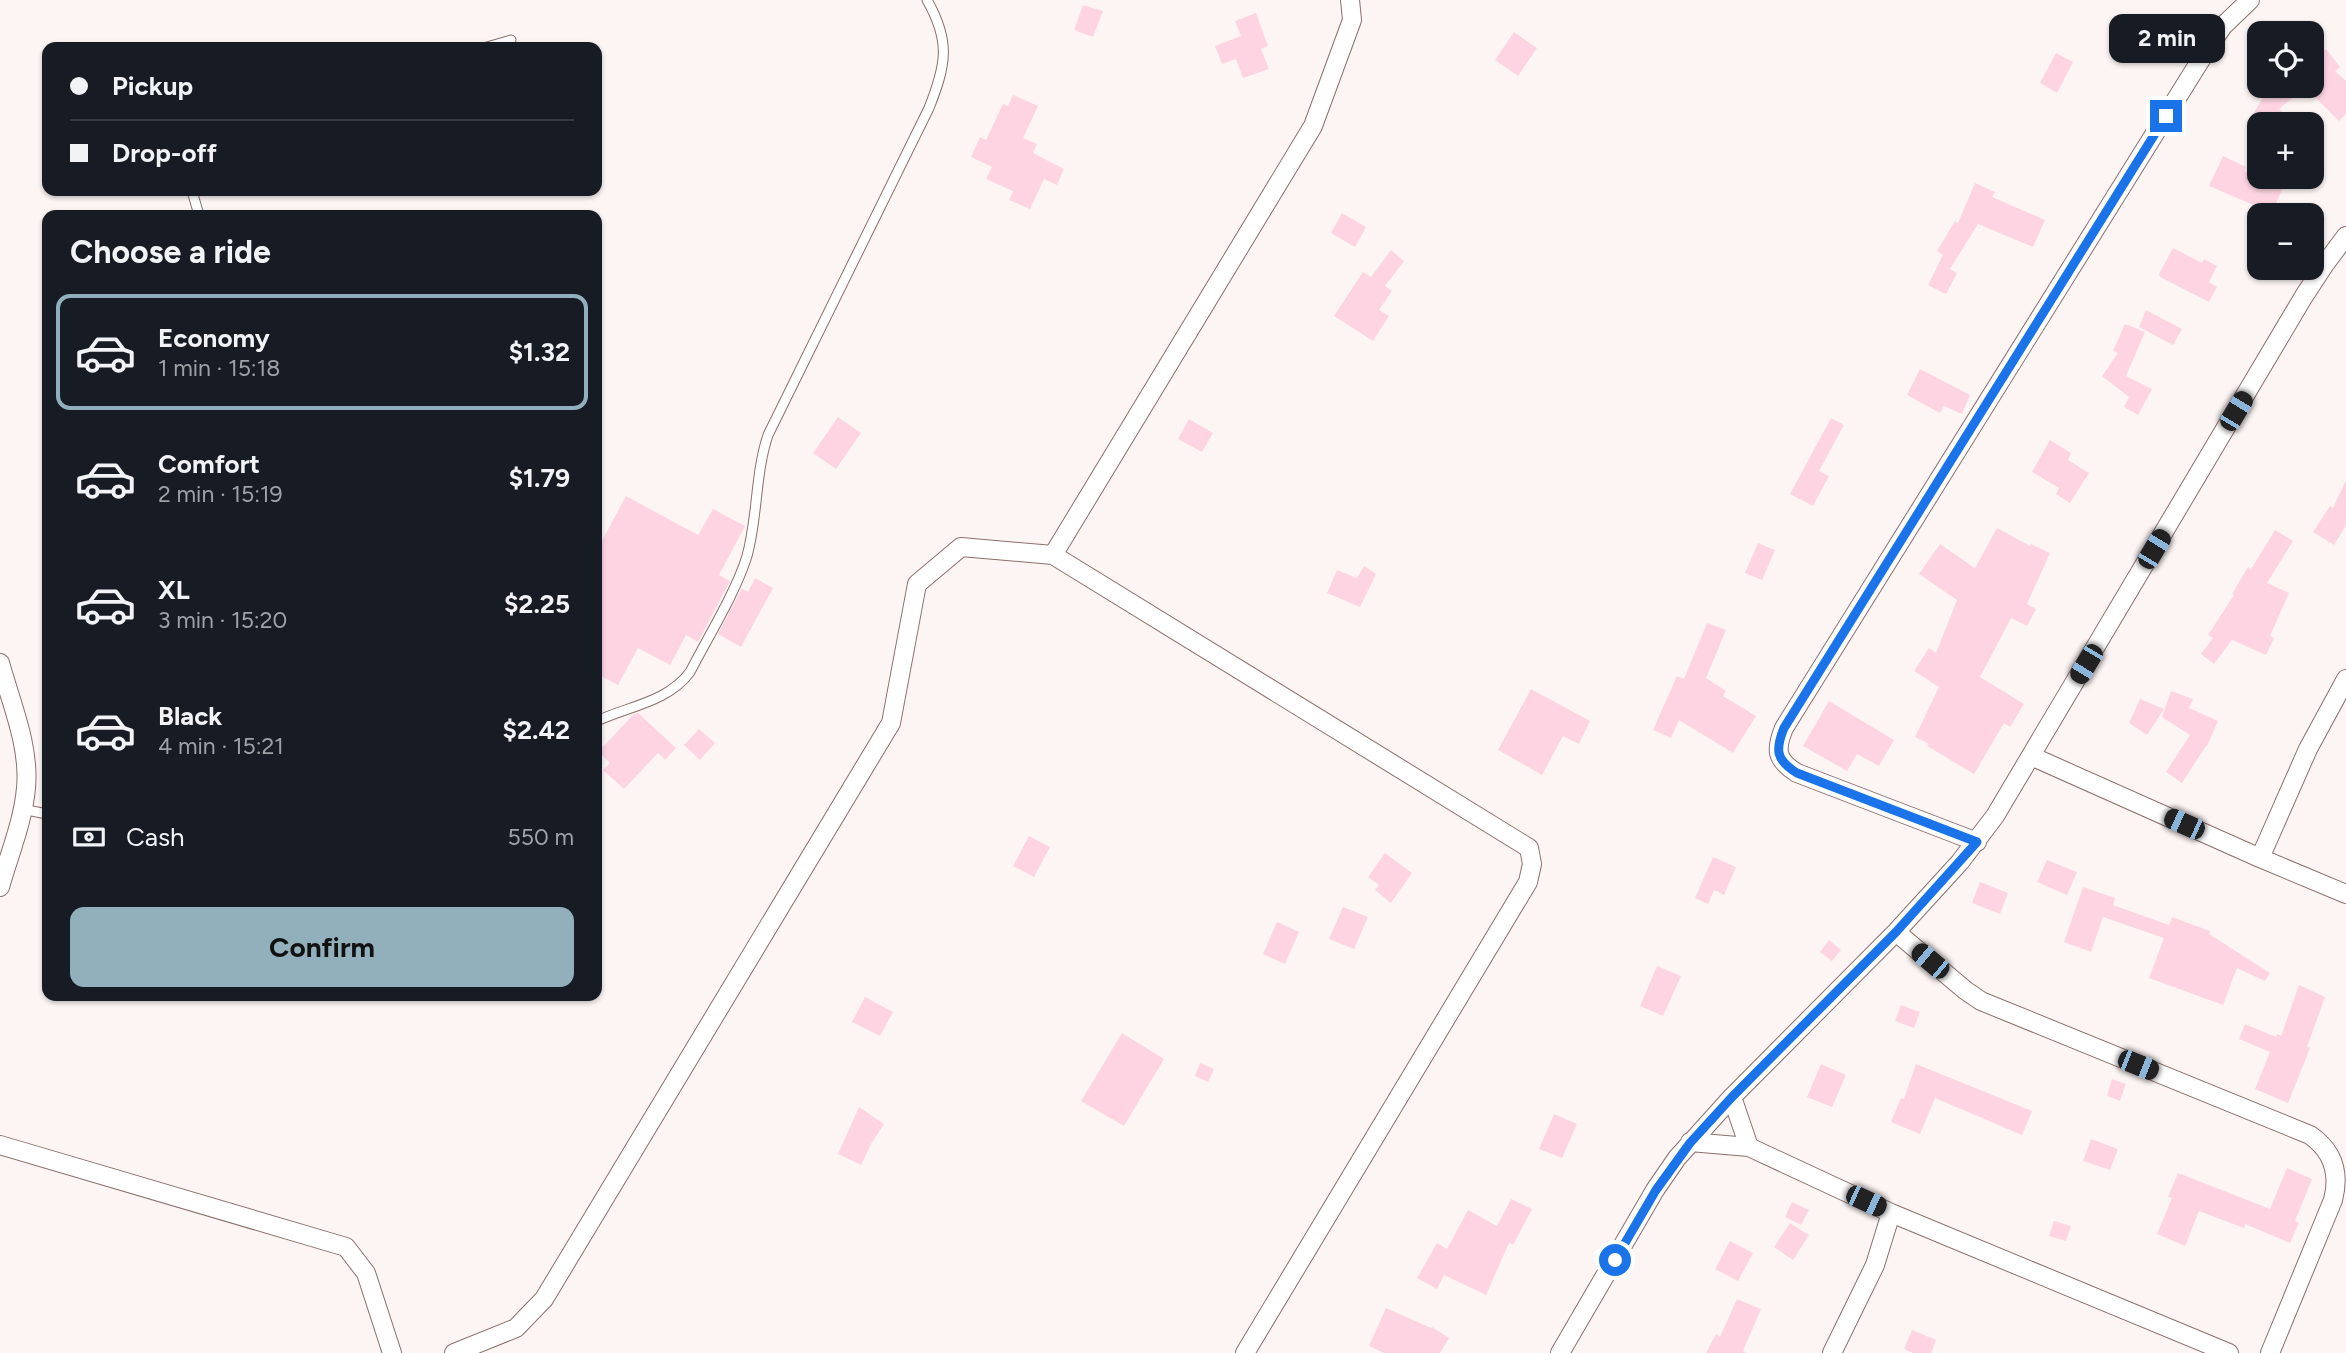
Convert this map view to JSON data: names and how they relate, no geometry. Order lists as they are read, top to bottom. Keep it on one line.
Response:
{"page":{"bubble":"2 min","map_buttons":["+","−"],"banner":["Pickup","Drop-off"],"heading":"Choose a ride","list":[{"name":"Economy","note":"1 min · 15:18","value":"$1.32"},{"name":"Comfort","note":"2 min · 15:19","value":"$1.79"},{"name":"XL","note":"3 min · 15:20","value":"$2.25"},{"name":"Black","note":"4 min · 15:21","value":"$2.42"}],"pay":["Cash","550 m"],"buttons":"Confirm"}}
